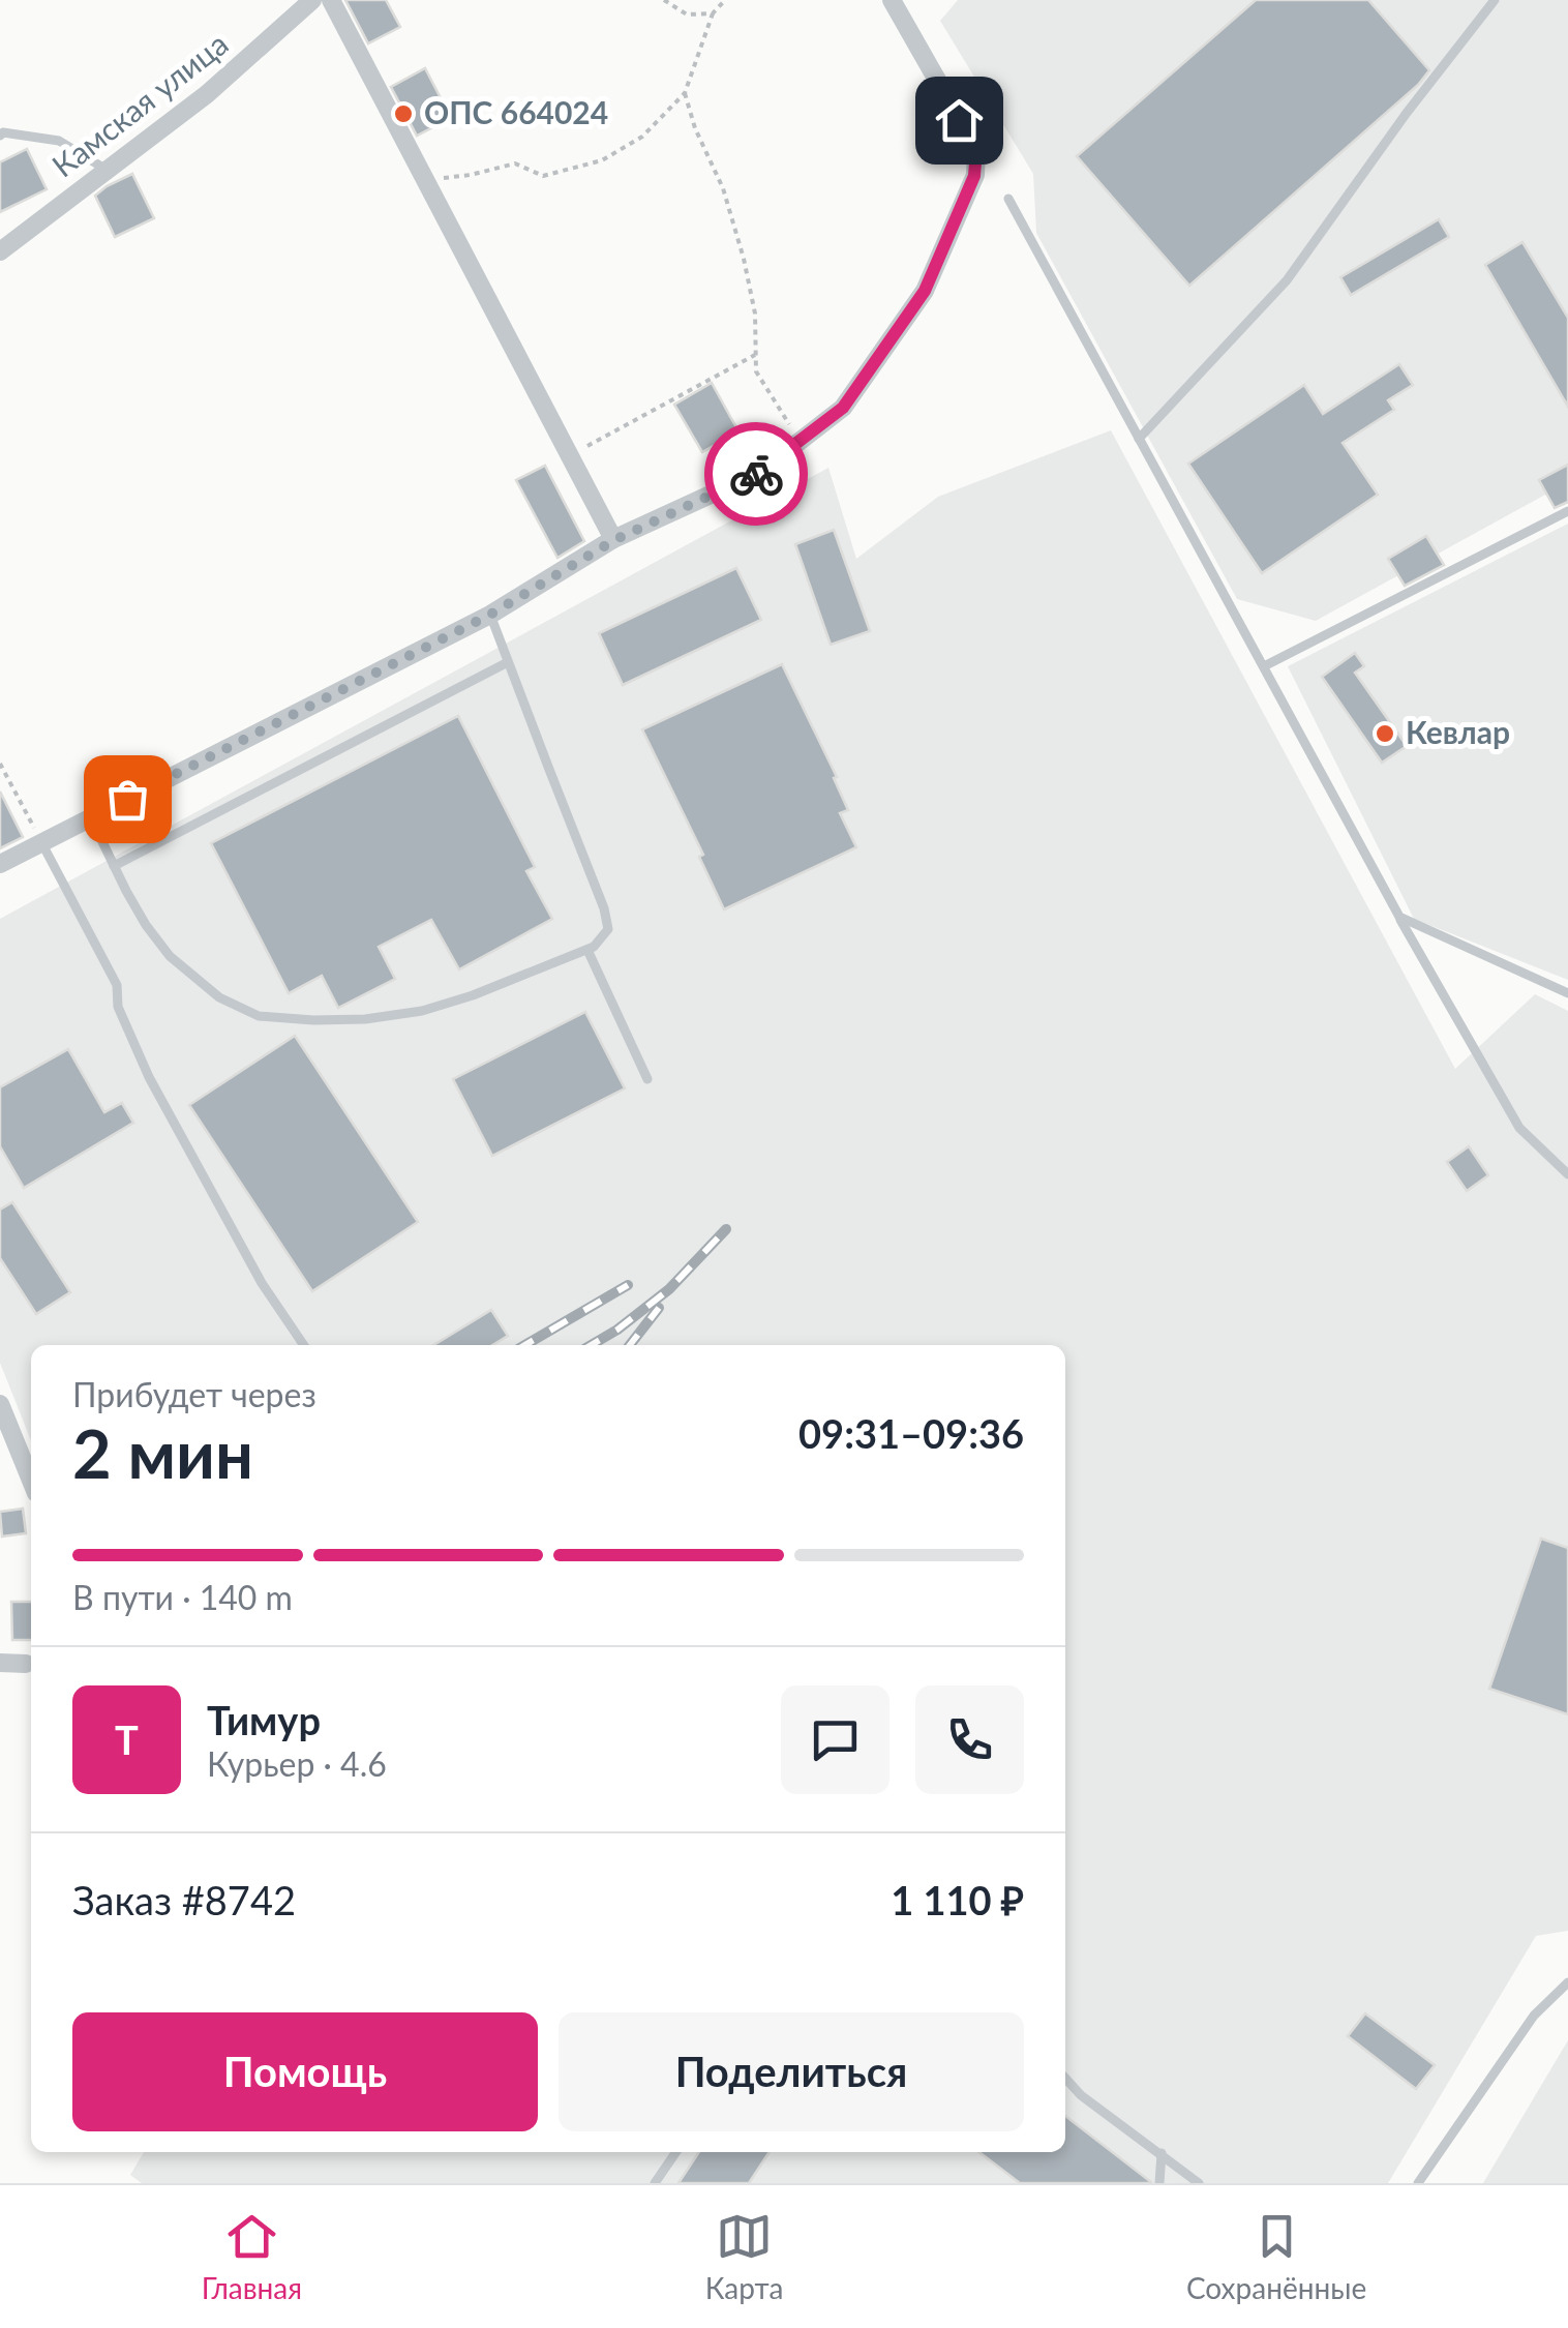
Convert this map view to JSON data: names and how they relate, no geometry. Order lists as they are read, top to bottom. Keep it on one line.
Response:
{"streets":{"street":["Камская улица"]},"places":["ОПС 664024","Кевлар"],"page":{"heading":["2 мин","Прибудет через","09:31–09:36"],"panel":["Тимур","Курьер · 4.6","Заказ #8742","1 110 ₽"],"bar":"В пути · 140 m","round":"Т","buttons":["Помощь","Поделиться"],"tabs":["Главная","Карта","Сохранённые"]}}
